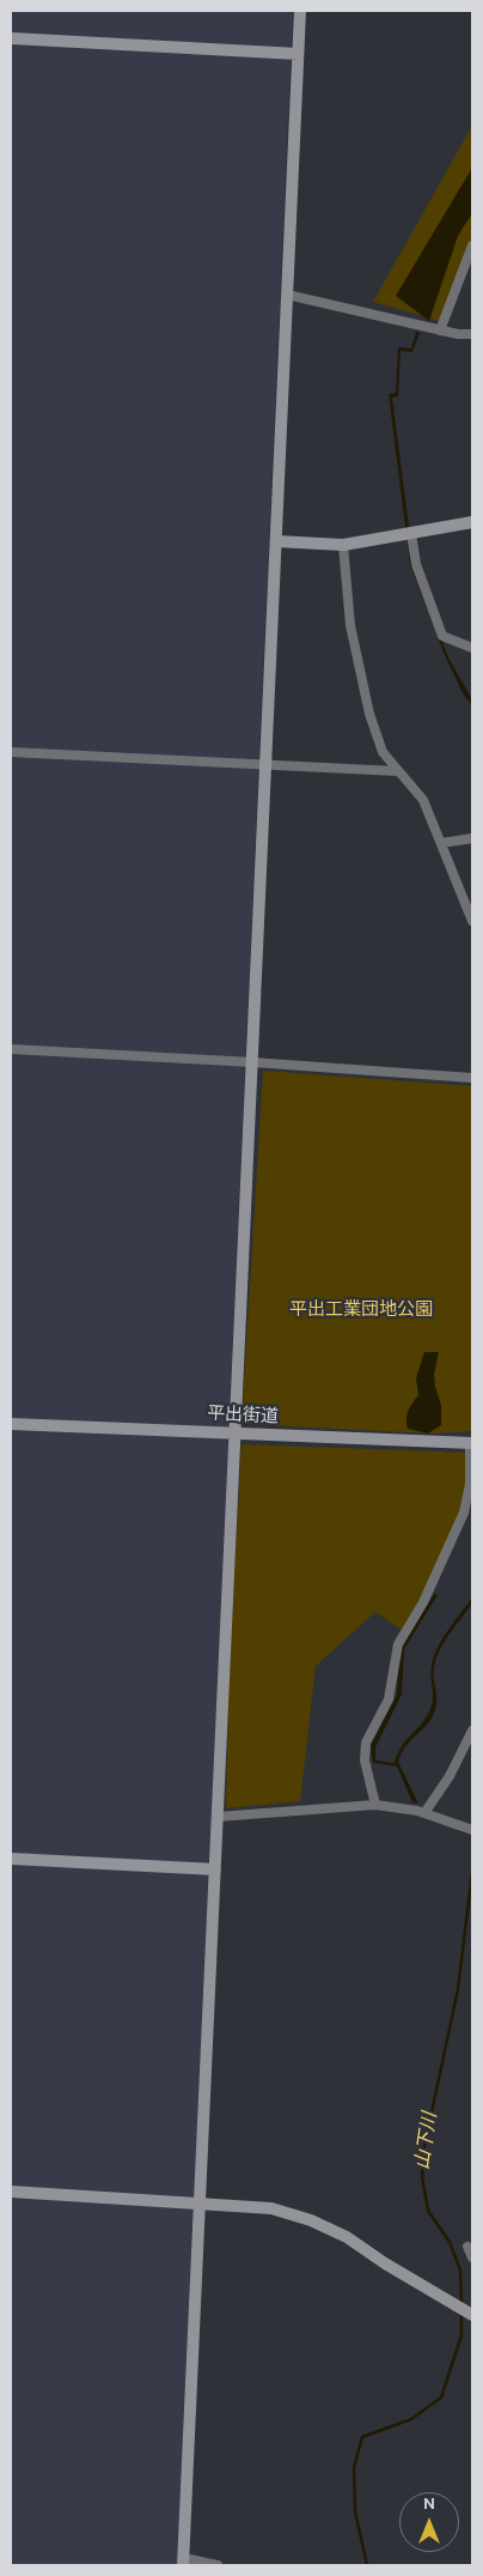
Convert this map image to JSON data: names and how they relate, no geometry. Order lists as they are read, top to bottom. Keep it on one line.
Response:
{"streets":{"street":["平出街道"]},"water":["山下川"],"parks":["平出工業団地公園"],"north":"top"}
